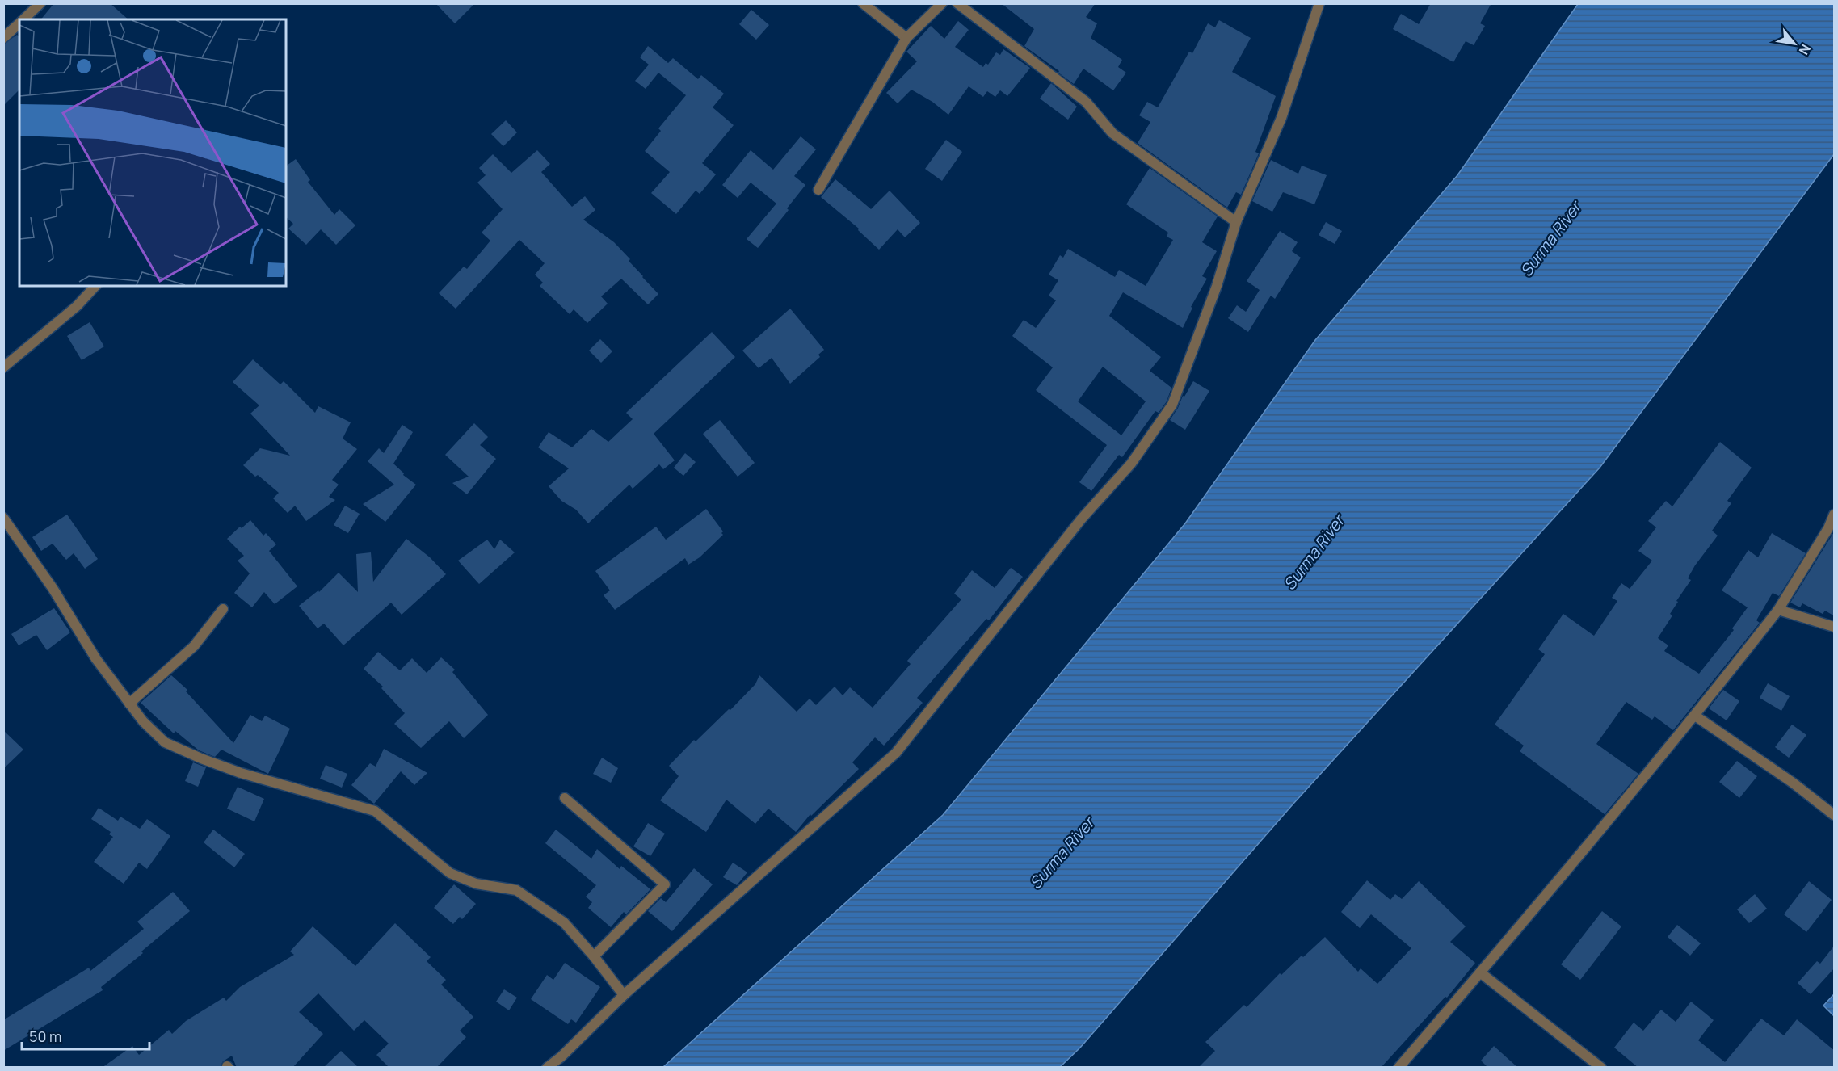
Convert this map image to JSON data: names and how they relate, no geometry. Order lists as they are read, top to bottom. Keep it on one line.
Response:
{"water":["Surma River"],"scale_bar":"50 m","north":"bottom right"}
